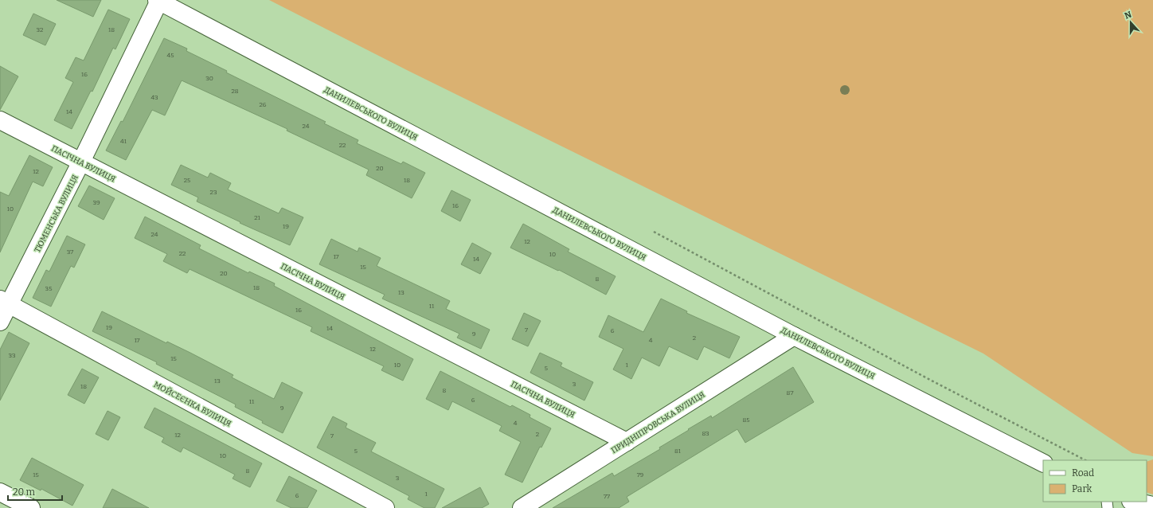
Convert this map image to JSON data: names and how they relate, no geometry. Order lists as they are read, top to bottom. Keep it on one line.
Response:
{"streets":{"street":["ДАНИЛЕВСЬКОГО ВУЛИЦЯ","ПАСІЧНА ВУЛИЦЯ","ТЮМЕНСЬКА ВУЛИЦЯ","МОЙСЕЄНКА ВУЛИЦЯ","ПРИДНІПРОВСЬКА ВУЛИЦЯ"]},"crossings":[["ДАНИЛЕВСЬКОГО ВУЛИЦЯ","ТЮМЕНСЬКА ВУЛИЦЯ"],["ДАНИЛЕВСЬКОГО ВУЛИЦЯ","ПРИДНІПРОВСЬКА ВУЛИЦЯ"],["ПАСІЧНА ВУЛИЦЯ","ТЮМЕНСЬКА ВУЛИЦЯ"],["ПАСІЧНА ВУЛИЦЯ","ПРИДНІПРОВСЬКА ВУЛИЦЯ"],["ТЮМЕНСЬКА ВУЛИЦЯ","МОЙСЕЄНКА ВУЛИЦЯ"]],"house_numbers":["32","18","45","16","30","28","43","26","14","24","41","22","20","12","25","18","23","39","16","10","21","19","24","12","37","22","10","17","14","15","20","8","18","35","13","11","16","19","14","7","6","9","2","17","4","12","33","15","10","1","5","13","3","18","8","87","6","11","9","85","4","83","2","12","7","5","81","10","8","15","79","3","1","6","77"],"legend":["Road","Park"],"scale_bar":"20 m","north":"top"}
